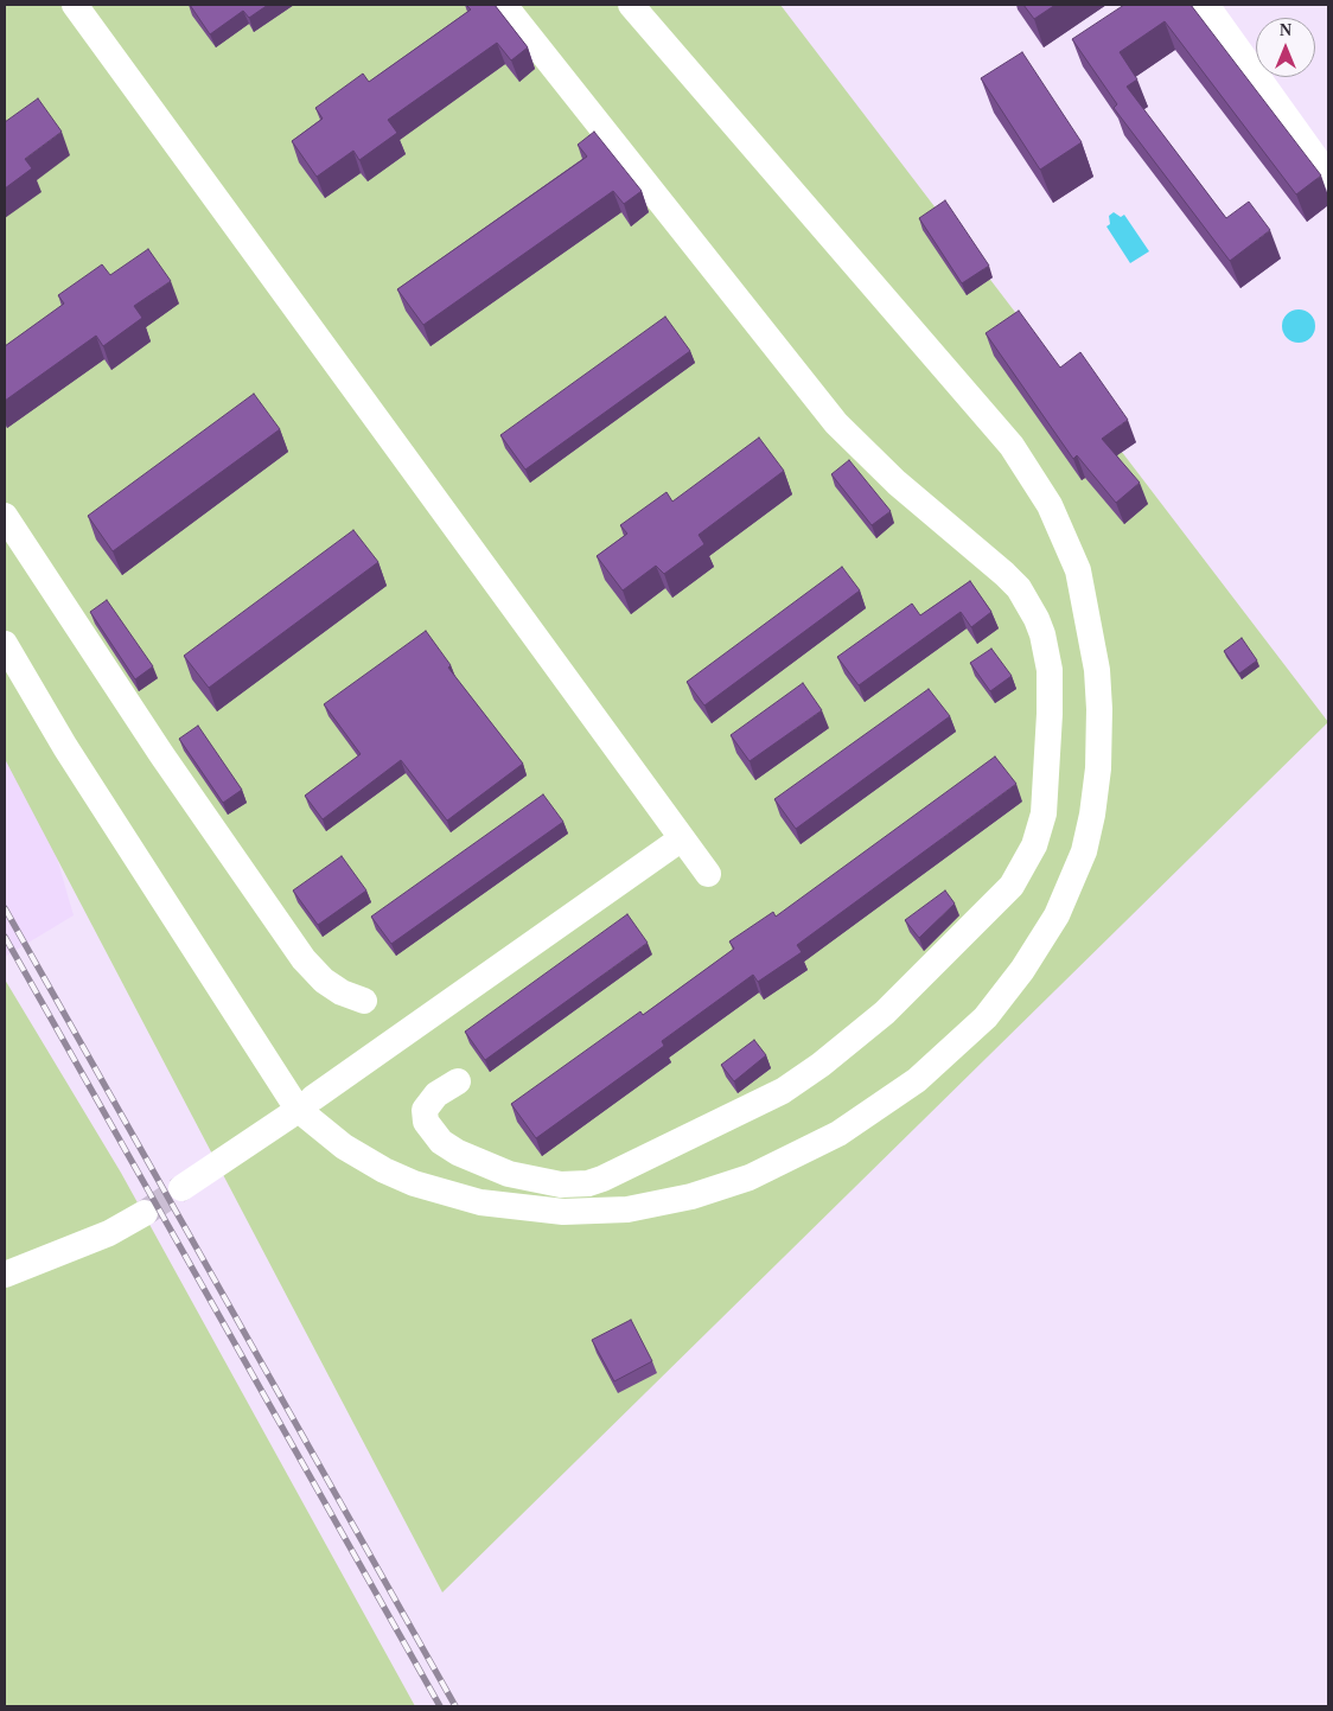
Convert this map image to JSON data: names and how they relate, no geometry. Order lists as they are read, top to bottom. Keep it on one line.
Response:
{"north":"top"}
